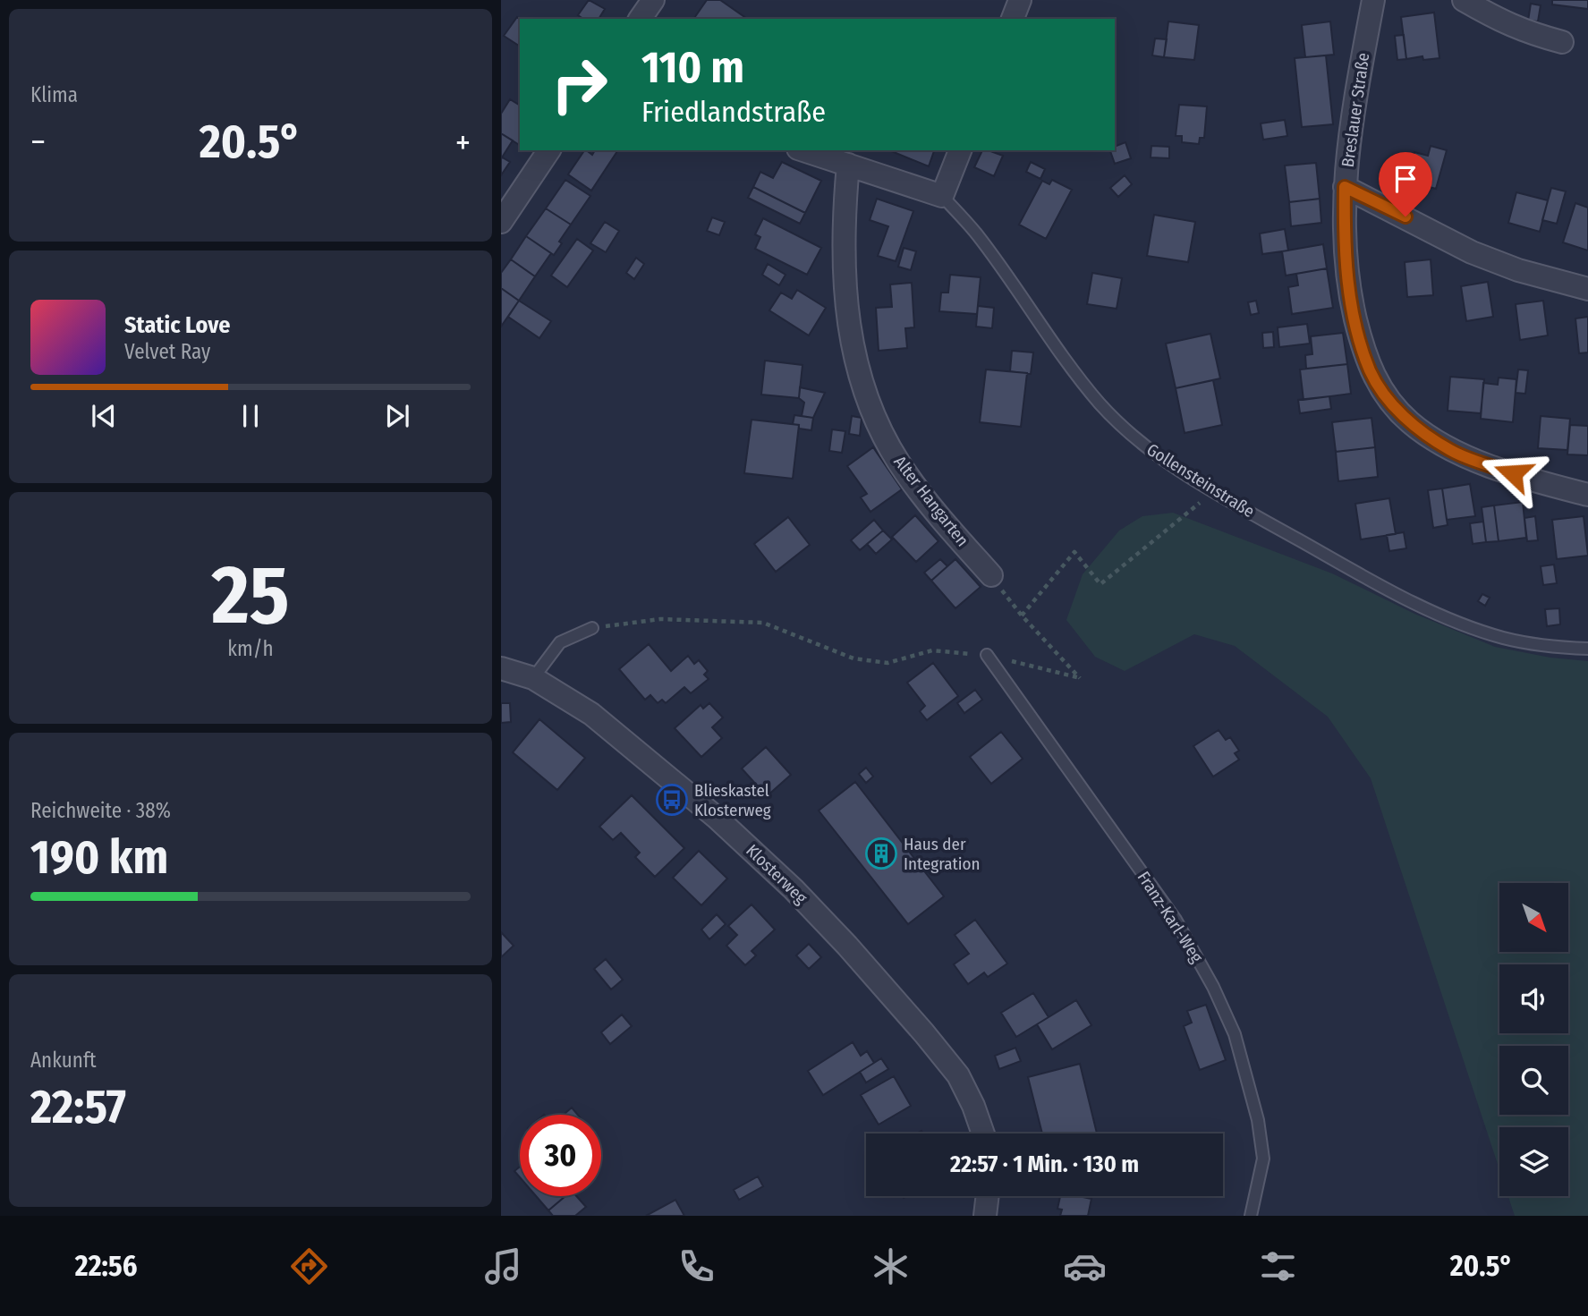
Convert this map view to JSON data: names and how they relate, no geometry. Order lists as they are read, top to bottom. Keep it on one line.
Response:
{"streets":{"street":["Breslauer Straße","Gollensteinstraße","Alter Hangarten","Klosterweg"],"lane":["Franz-Karl-Weg"]},"crossings":[["Gollensteinstraße","Alter Hangarten"]],"places":{"bus stop":["Blieskastel Klosterweg"],"building":["Haus der Integration"]},"north":"bottom right","page":{"tile":["Klima",["25","km/h"],["Reichweite · 38%","190 km"],["Ankunft","22:57"]],"turn":["110 m","Friedlandstraße"],"heat":["−","20.5°","+"],"song":["Static Love","Velvet Ray"],"limit":"30","trip":"22:57 · 1 Min. · 130 m","tabs":["22:56","20.5°"]}}
